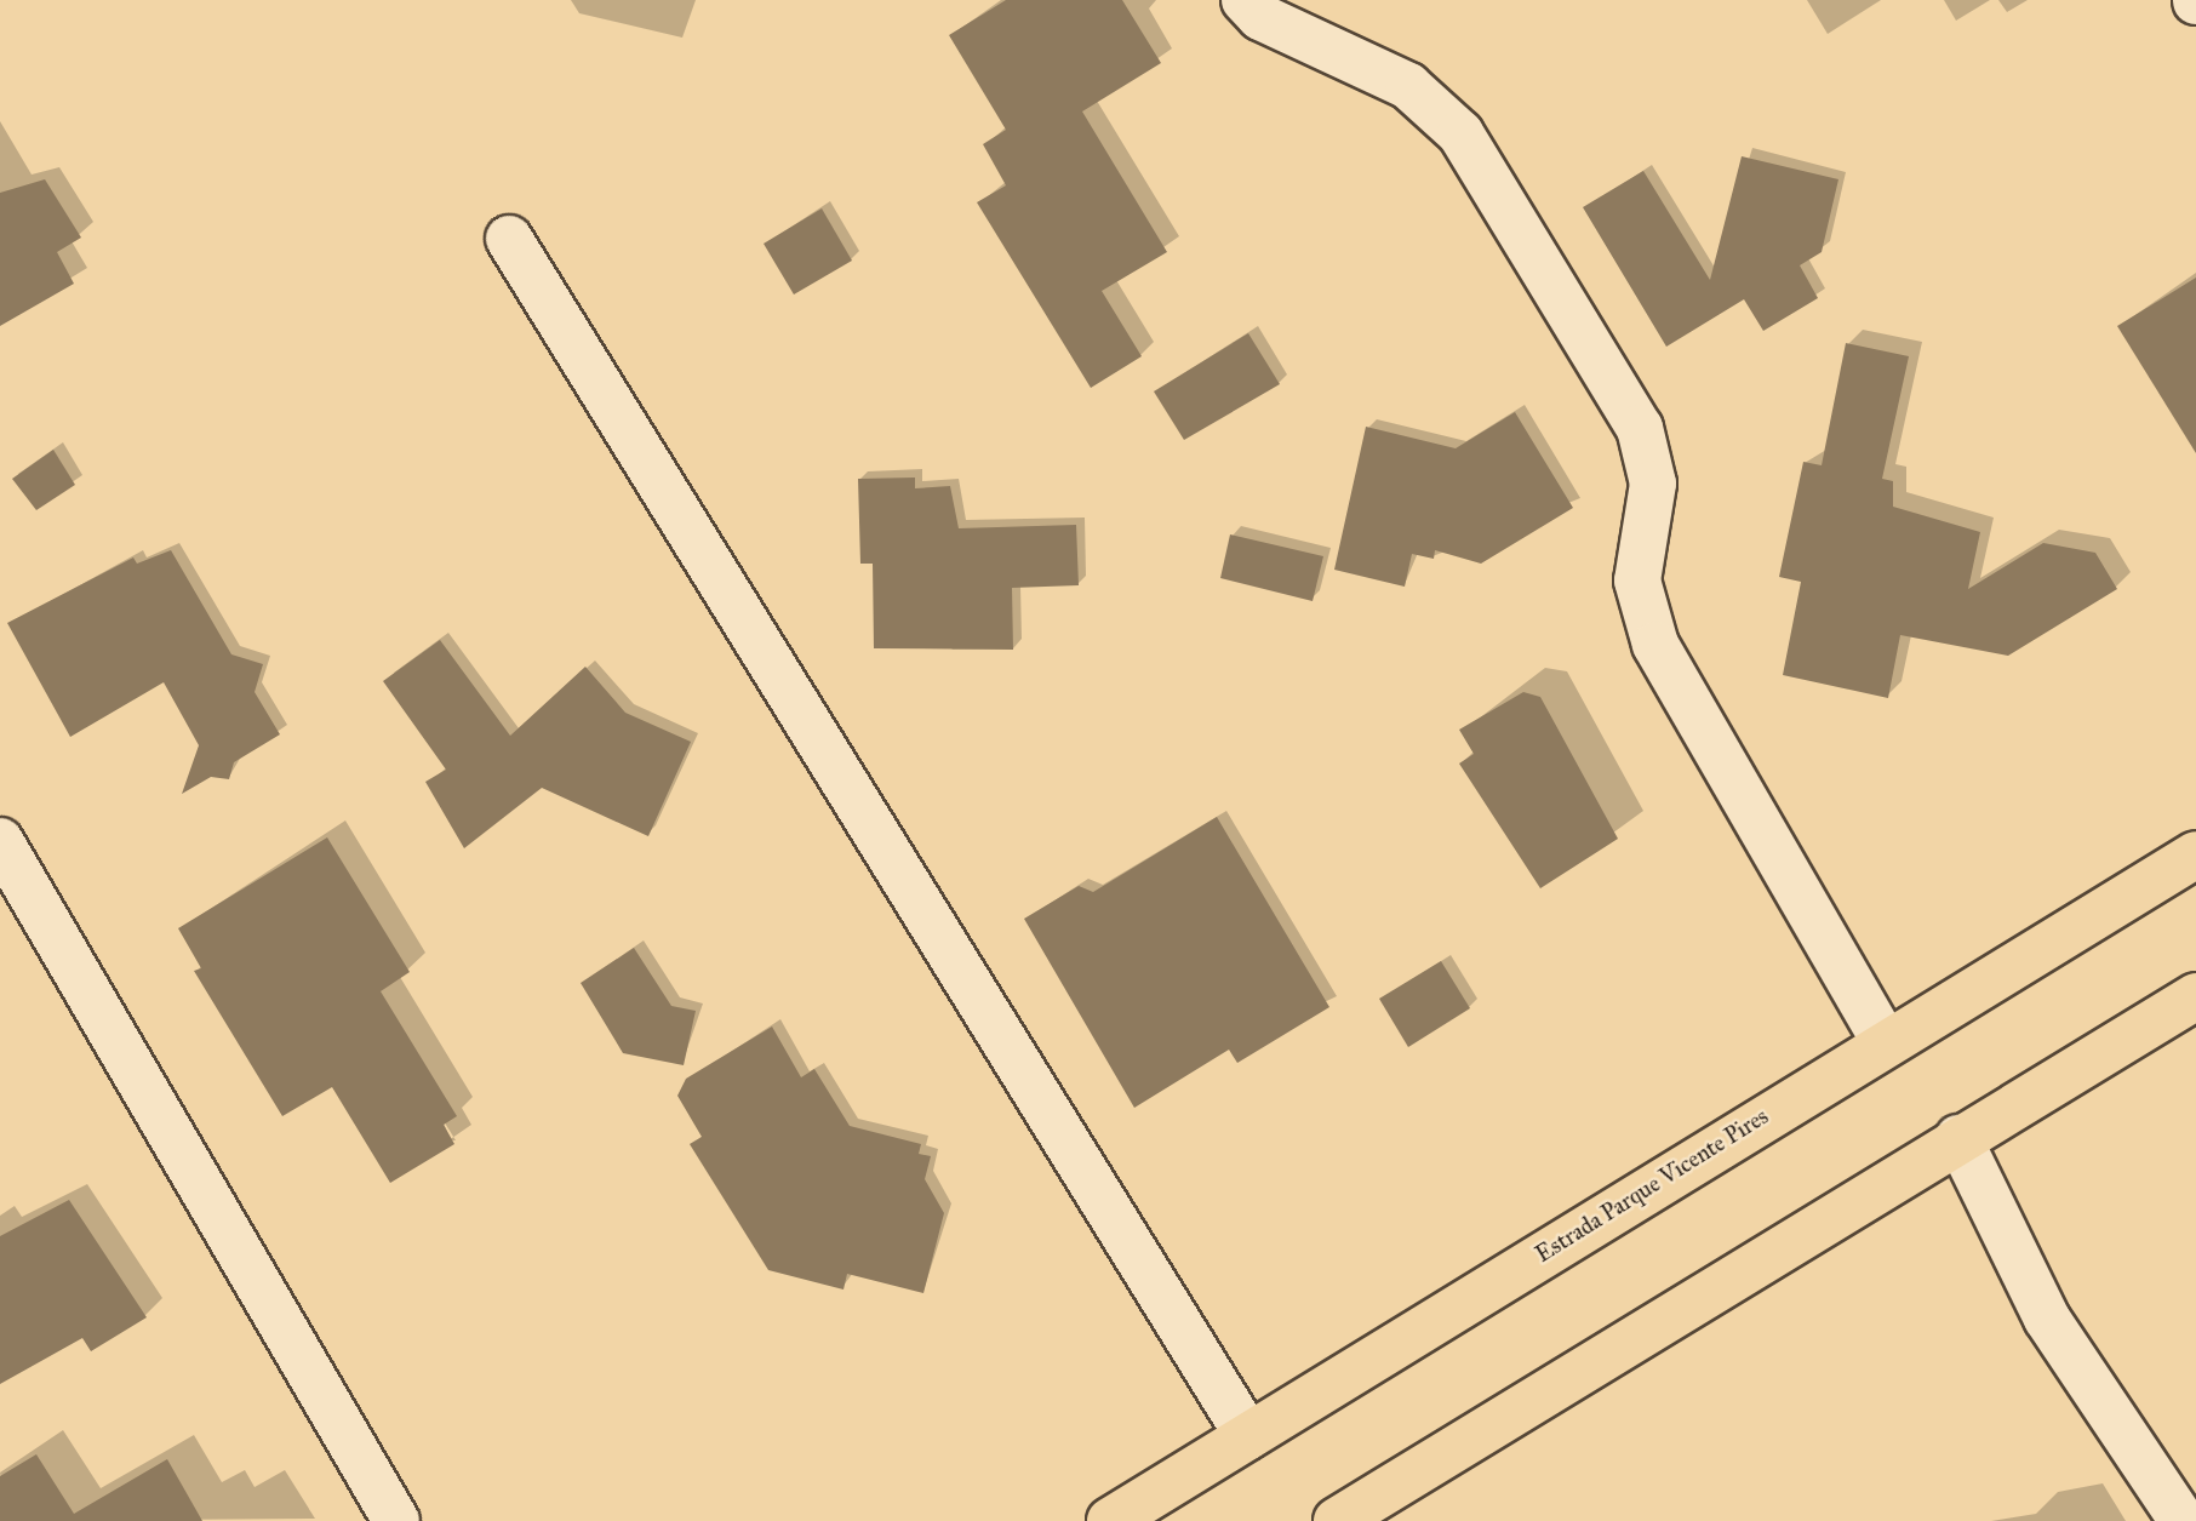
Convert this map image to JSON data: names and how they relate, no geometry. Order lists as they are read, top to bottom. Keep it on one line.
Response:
{"streets":{"main road":["Estrada Parque Vicente Pires"]}}
